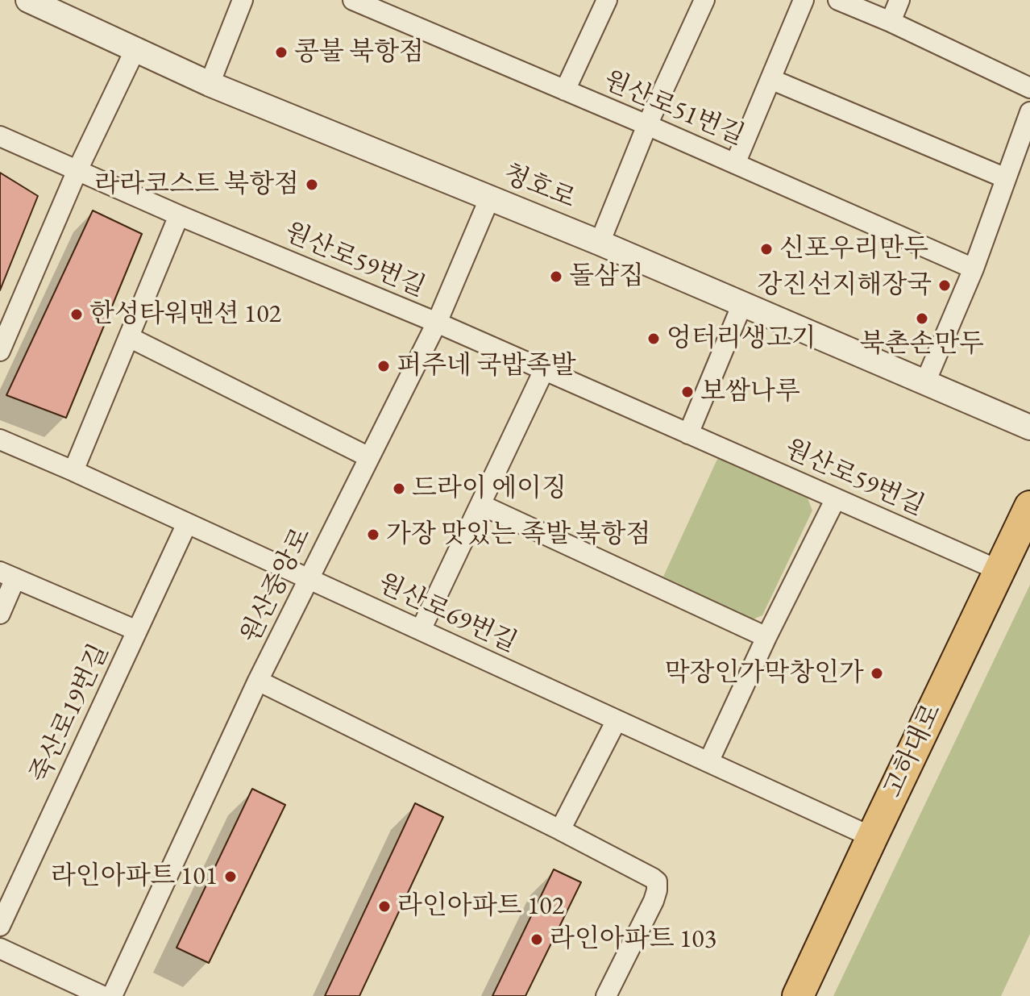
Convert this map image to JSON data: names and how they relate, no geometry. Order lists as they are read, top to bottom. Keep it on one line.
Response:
{"streets":{"main road":["고하대로"],"street":["원산로51번길","청호로","원산로59번길","원산중앙로","원산로69번길","죽산로19번길"]},"crossings":[["청호로","원산중앙로"],["원산로59번길","원산중앙로"],["원산로59번길","고하대로"],["원산중앙로","원산로69번길"],["원산로69번길","죽산로19번길"],["원산로69번길","고하대로"]],"places":["콩불 북항점","라라코스트 북항점","신포우리만두","돌삼집","강진선지해장국","한성타워맨션 102","북촌손만두","엉터리생고기","퍼주네 국밥족발","보쌈나루","드라이 에이징","가장 맛있는 족발 북항점","막장인가막창인가","라인아파트 101","라인아파트 102","라인아파트 103"]}
